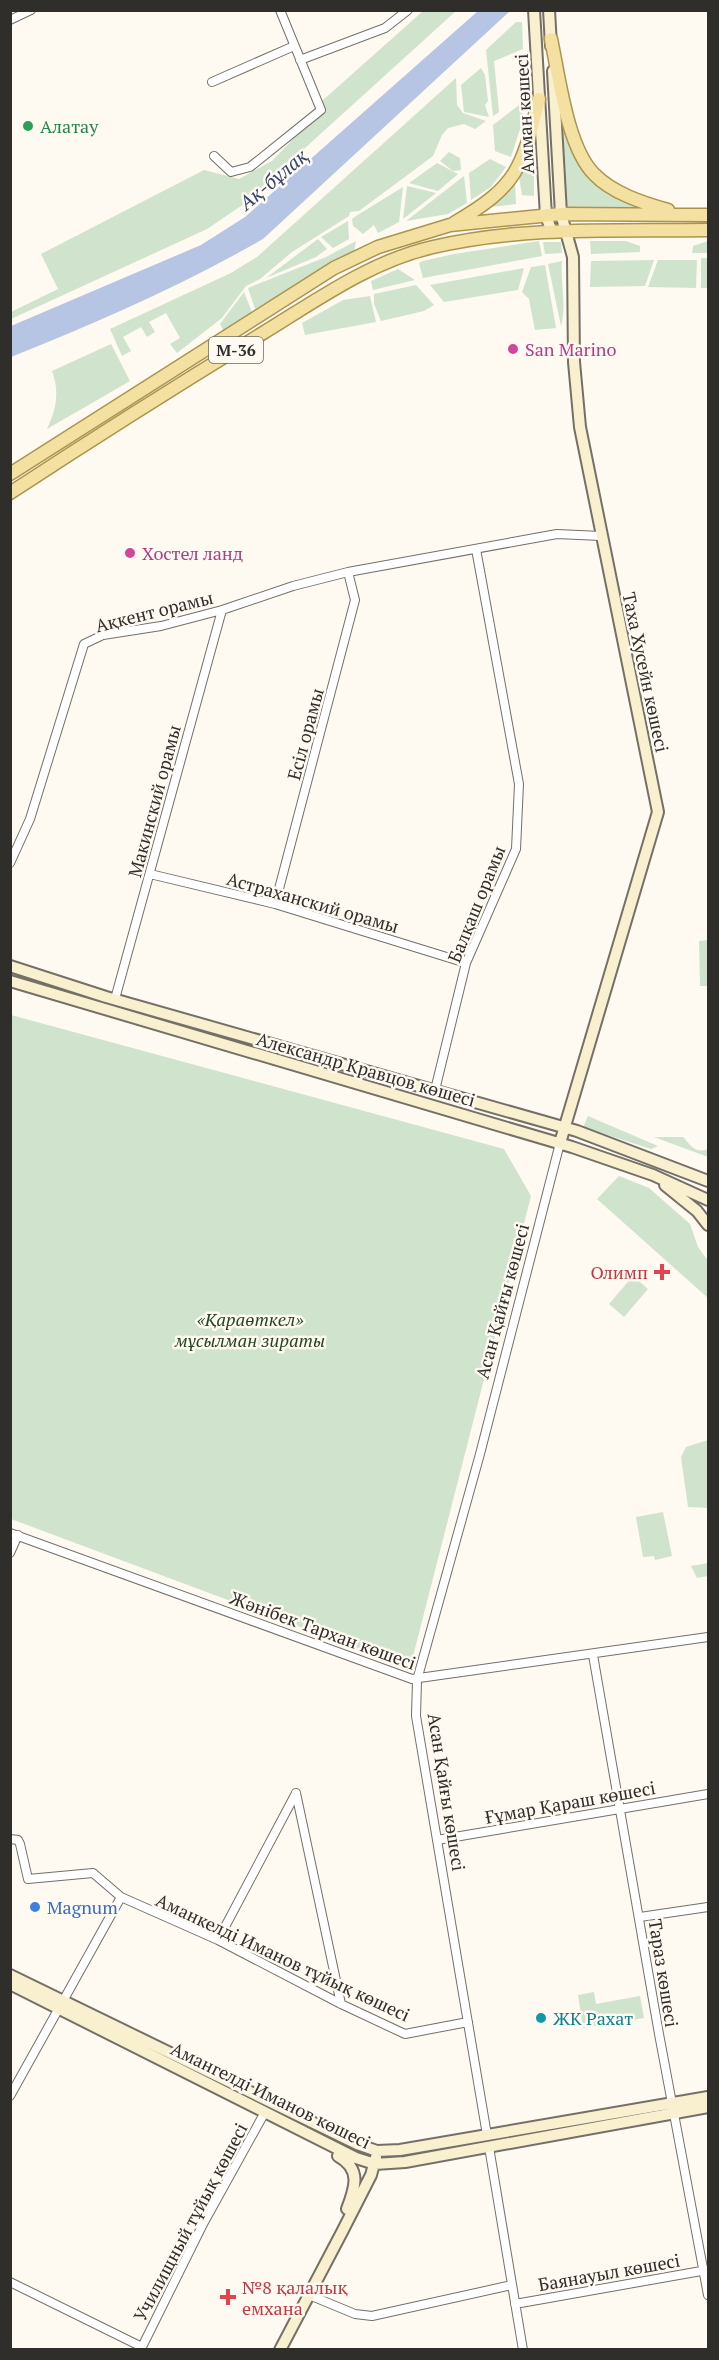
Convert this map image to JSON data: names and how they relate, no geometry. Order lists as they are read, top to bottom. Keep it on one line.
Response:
{"streets":{"main road":["Амман көшесі","M-36","Таха Хусейн көшесі","Александр Кравцов көшесі","Асан Қайғы көшесі","Амангелді Иманов көшесі"],"street":["Ақкент орамы","Есіл орамы","Макинский орамы","Астраханский орамы","Балқаш орамы","Жәнібек Тархан көшесі","Ғұмар Қараш көшесі","Аманкелді Иманов тұйық көшесі","Тараз көшесі","Училищный тұйық көшесі","Баянауыл көшесі"]},"crossings":[["Амман көшесі","M-36"],["Амман көшесі","Таха Хусейн көшесі"],["M-36","Таха Хусейн көшесі"],["Ақкент орамы","Таха Хусейн көшесі"],["Ақкент орамы","Есіл орамы"],["Ақкент орамы","Макинский орамы"],["Ақкент орамы","Балқаш орамы"],["Таха Хусейн көшесі","Александр Кравцов көшесі"],["Таха Хусейн көшесі","Асан Қайғы көшесі"],["Есіл орамы","Астраханский орамы"],["Макинский орамы","Астраханский орамы"],["Макинский орамы","Александр Кравцов көшесі"],["Астраханский орамы","Балқаш орамы"],["Балқаш орамы","Александр Кравцов көшесі"],["Александр Кравцов көшесі","Асан Қайғы көшесі"],["Асан Қайғы көшесі","Жәнібек Тархан көшесі"],["Асан Қайғы көшесі","Ғұмар Қараш көшесі"],["Асан Қайғы көшесі","Аманкелді Иманов тұйық көшесі"],["Асан Қайғы көшесі","Амангелді Иманов көшесі"],["Асан Қайғы көшесі","Баянауыл көшесі"],["Жәнібек Тархан көшесі","Тараз көшесі"],["Ғұмар Қараш көшесі","Тараз көшесі"],["Тараз көшесі","Амангелді Иманов көшесі"],["Тараз көшесі","Баянауыл көшесі"],["Амангелді Иманов көшесі","Училищный тұйық көшесі"]],"water":["Ақ-бұлақ"],"parks":["«Қараөткел» мұсылман зираты"],"places":{"other":["Алатау","San Marino","Хостел ланд","Magnum","ЖК Рахат"],"health":["Олимп","№8 қалалық емхана"]}}
